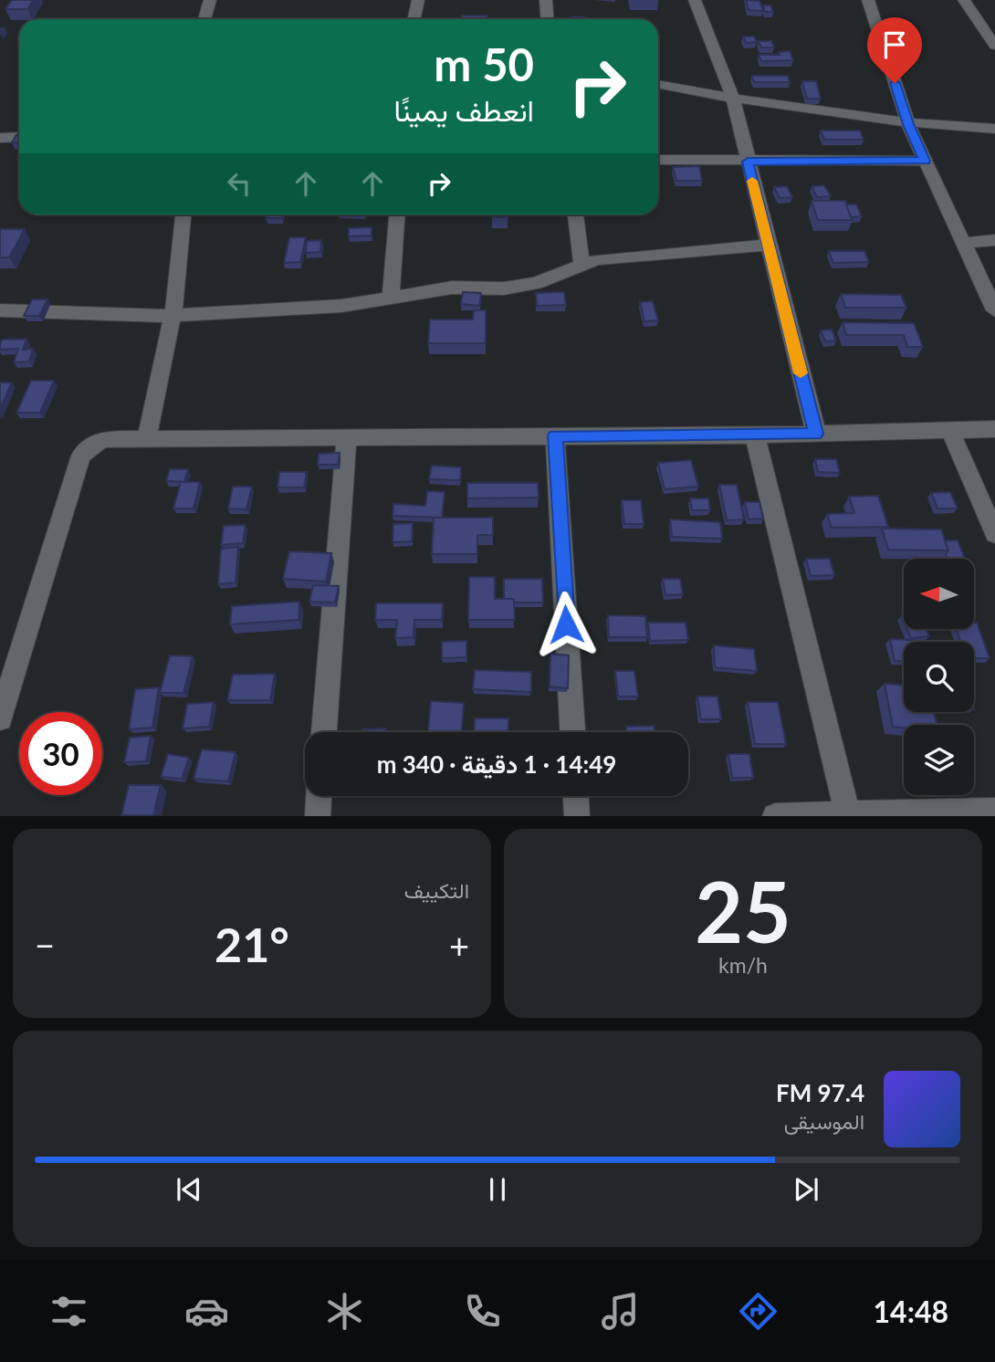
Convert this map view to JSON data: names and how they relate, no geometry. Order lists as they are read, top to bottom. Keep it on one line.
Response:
{"north":"left","page":{"turn":["50 m","انعطف يمينًا"],"limit":"30","trip":"14:49 · 1 دقيقة · 340 m","tile":[["25","km/h"],"التكييف"],"heat":["−","21°","+"],"song":["97.4 FM","الموسيقى"],"tabs":"14:48"}}
